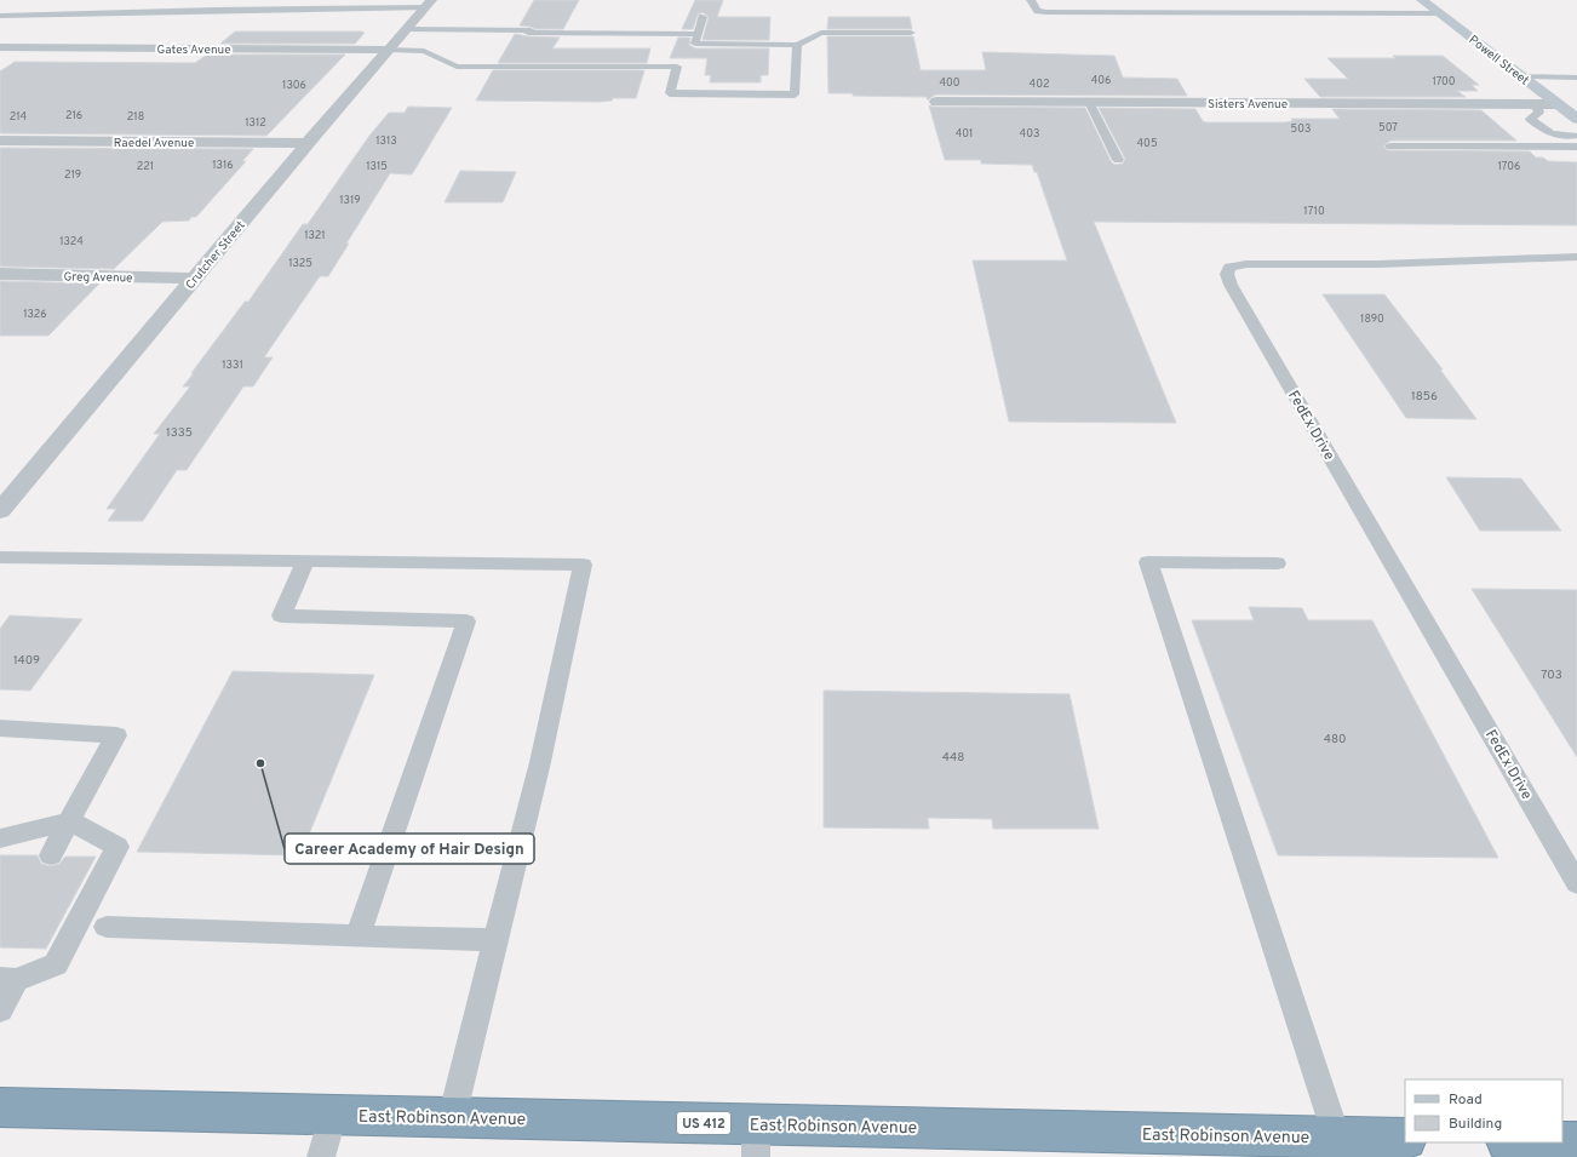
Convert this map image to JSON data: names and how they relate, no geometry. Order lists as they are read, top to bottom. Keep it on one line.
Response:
{"streets":{"highway":["East Robinson Avenue","US 412"],"street":["Gates Avenue","Powell Street","Sisters Avenue","Raedel Avenue","Crutcher Street","Greg Avenue"],"lane":["FedEx Drive"]},"crossings":[["Gates Avenue","Crutcher Street"],["Powell Street","Sisters Avenue"],["Raedel Avenue","Crutcher Street"],["Crutcher Street","Greg Avenue"]],"places":["Career Academy of Hair Design"],"house_numbers":["406","1700","400","402","1306","216","214","218","1312","507","503","401","403","1313","405","1316","221","1315","1706","219","1319","1710","1321","1324","1325","1326","1890","1331","1856","1335","1409","703","480","448"],"legend":["Road","Building"]}
